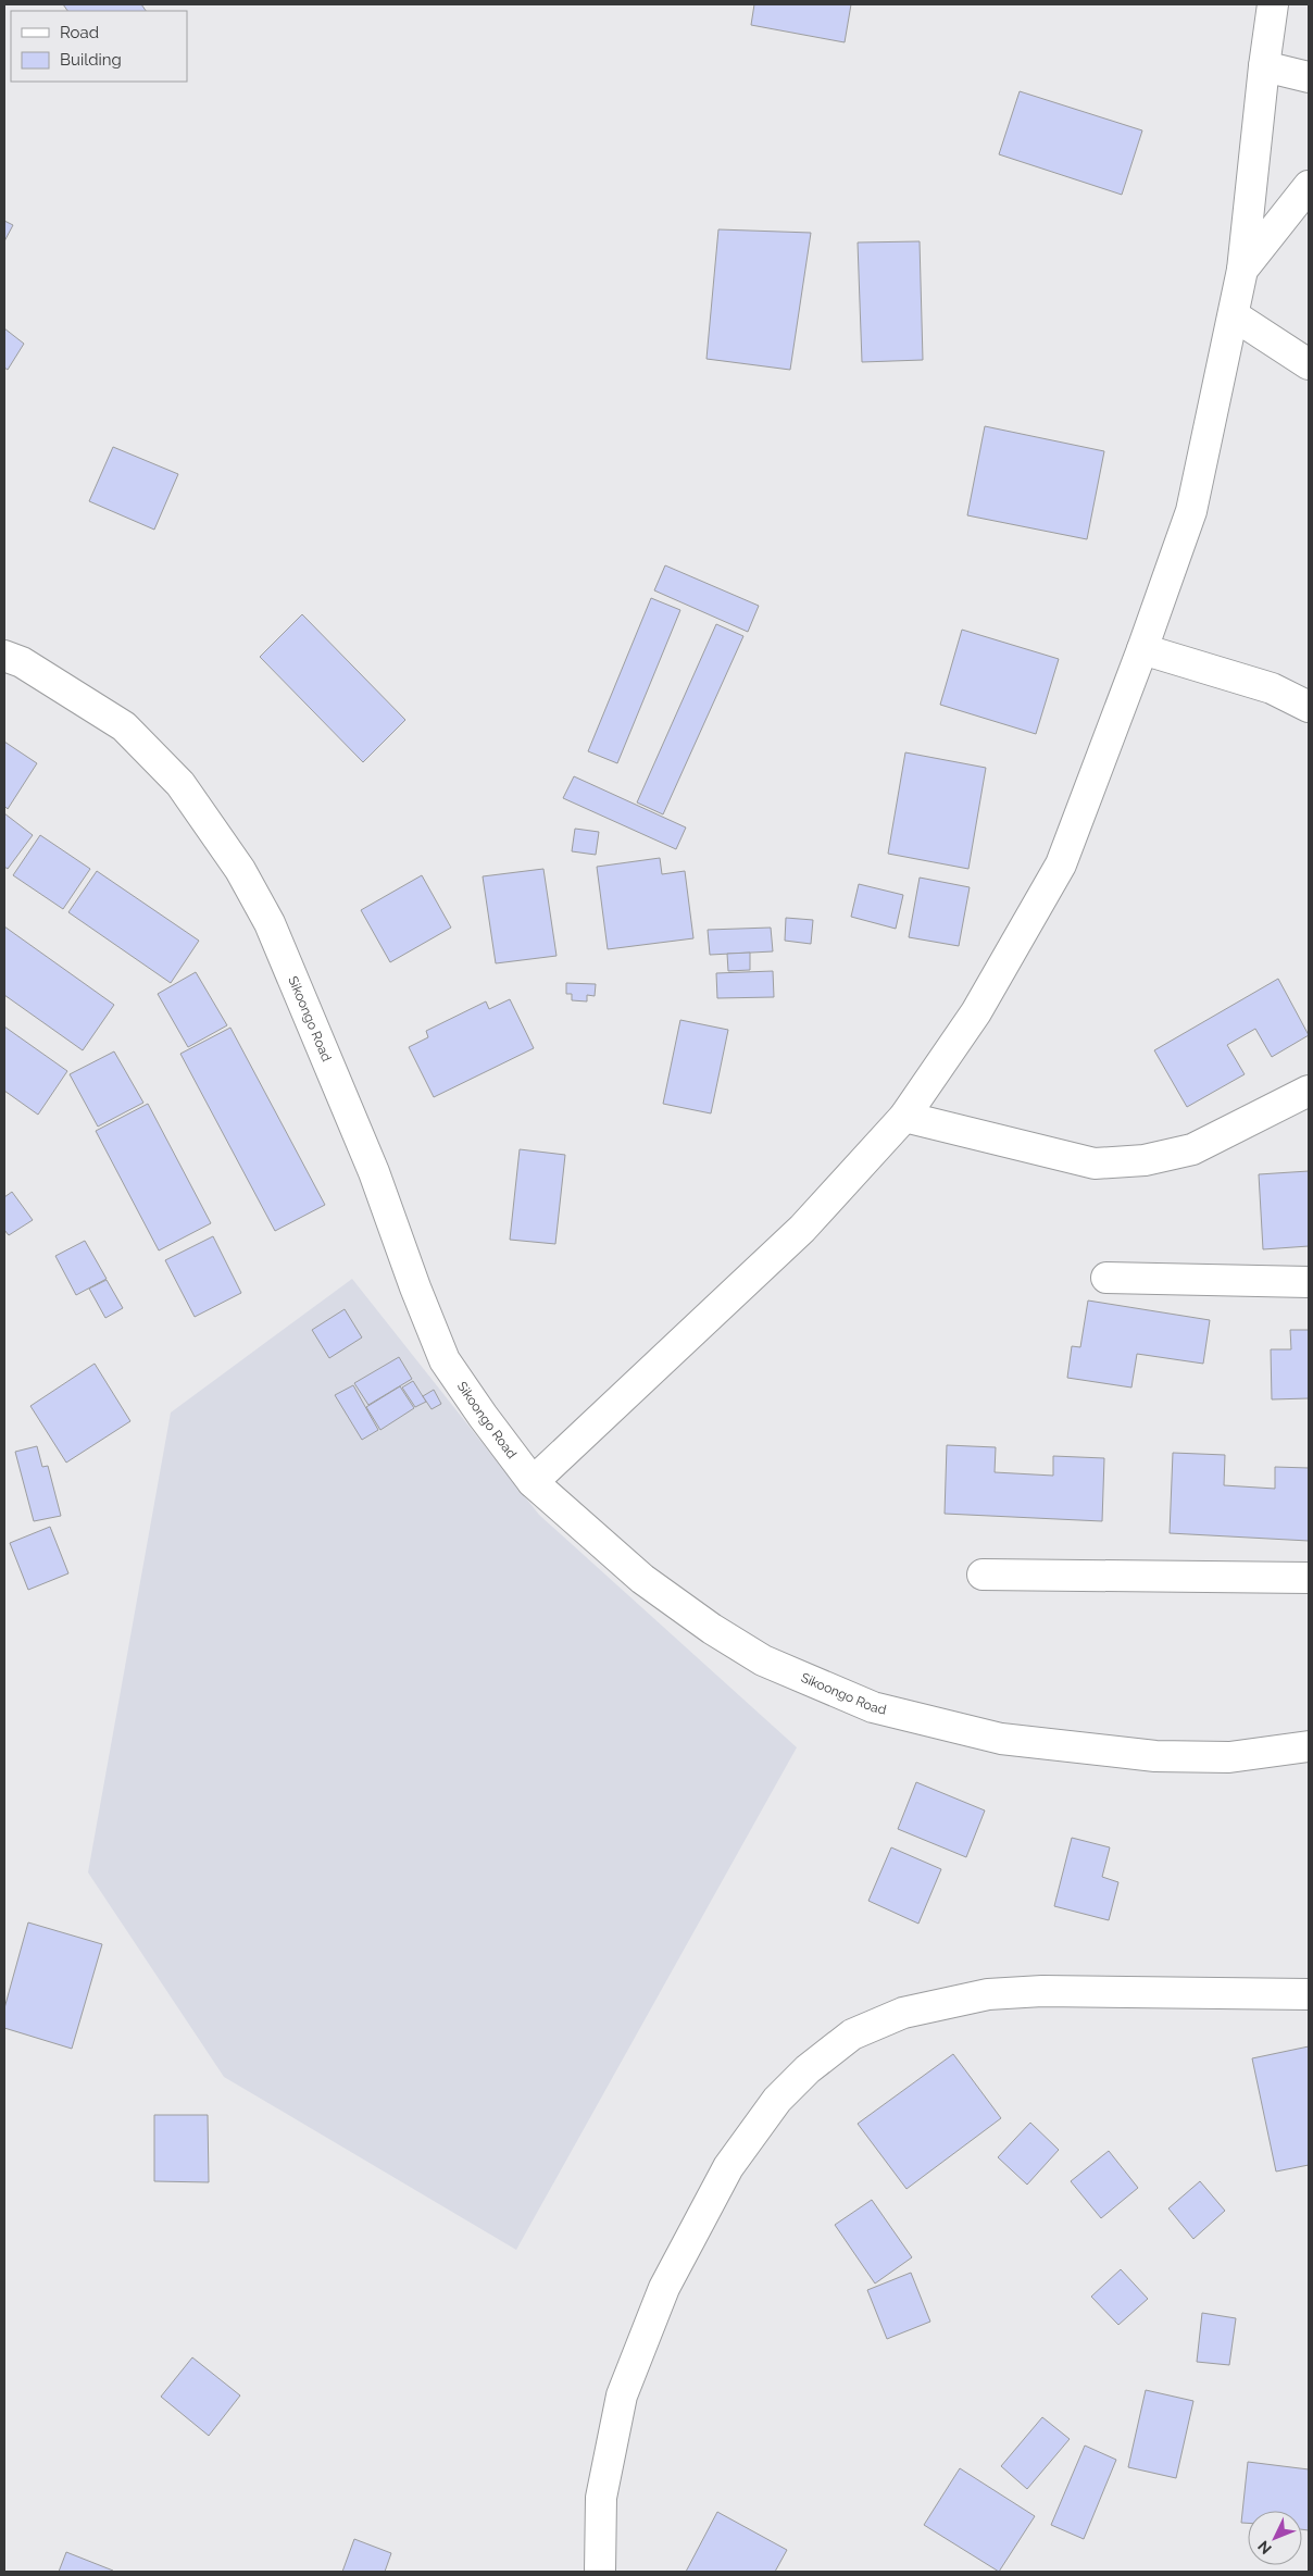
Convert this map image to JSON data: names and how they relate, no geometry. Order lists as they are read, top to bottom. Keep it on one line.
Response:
{"streets":{"street":["Sikoongo Road"]},"legend":["Road","Building"],"north":"bottom left"}
